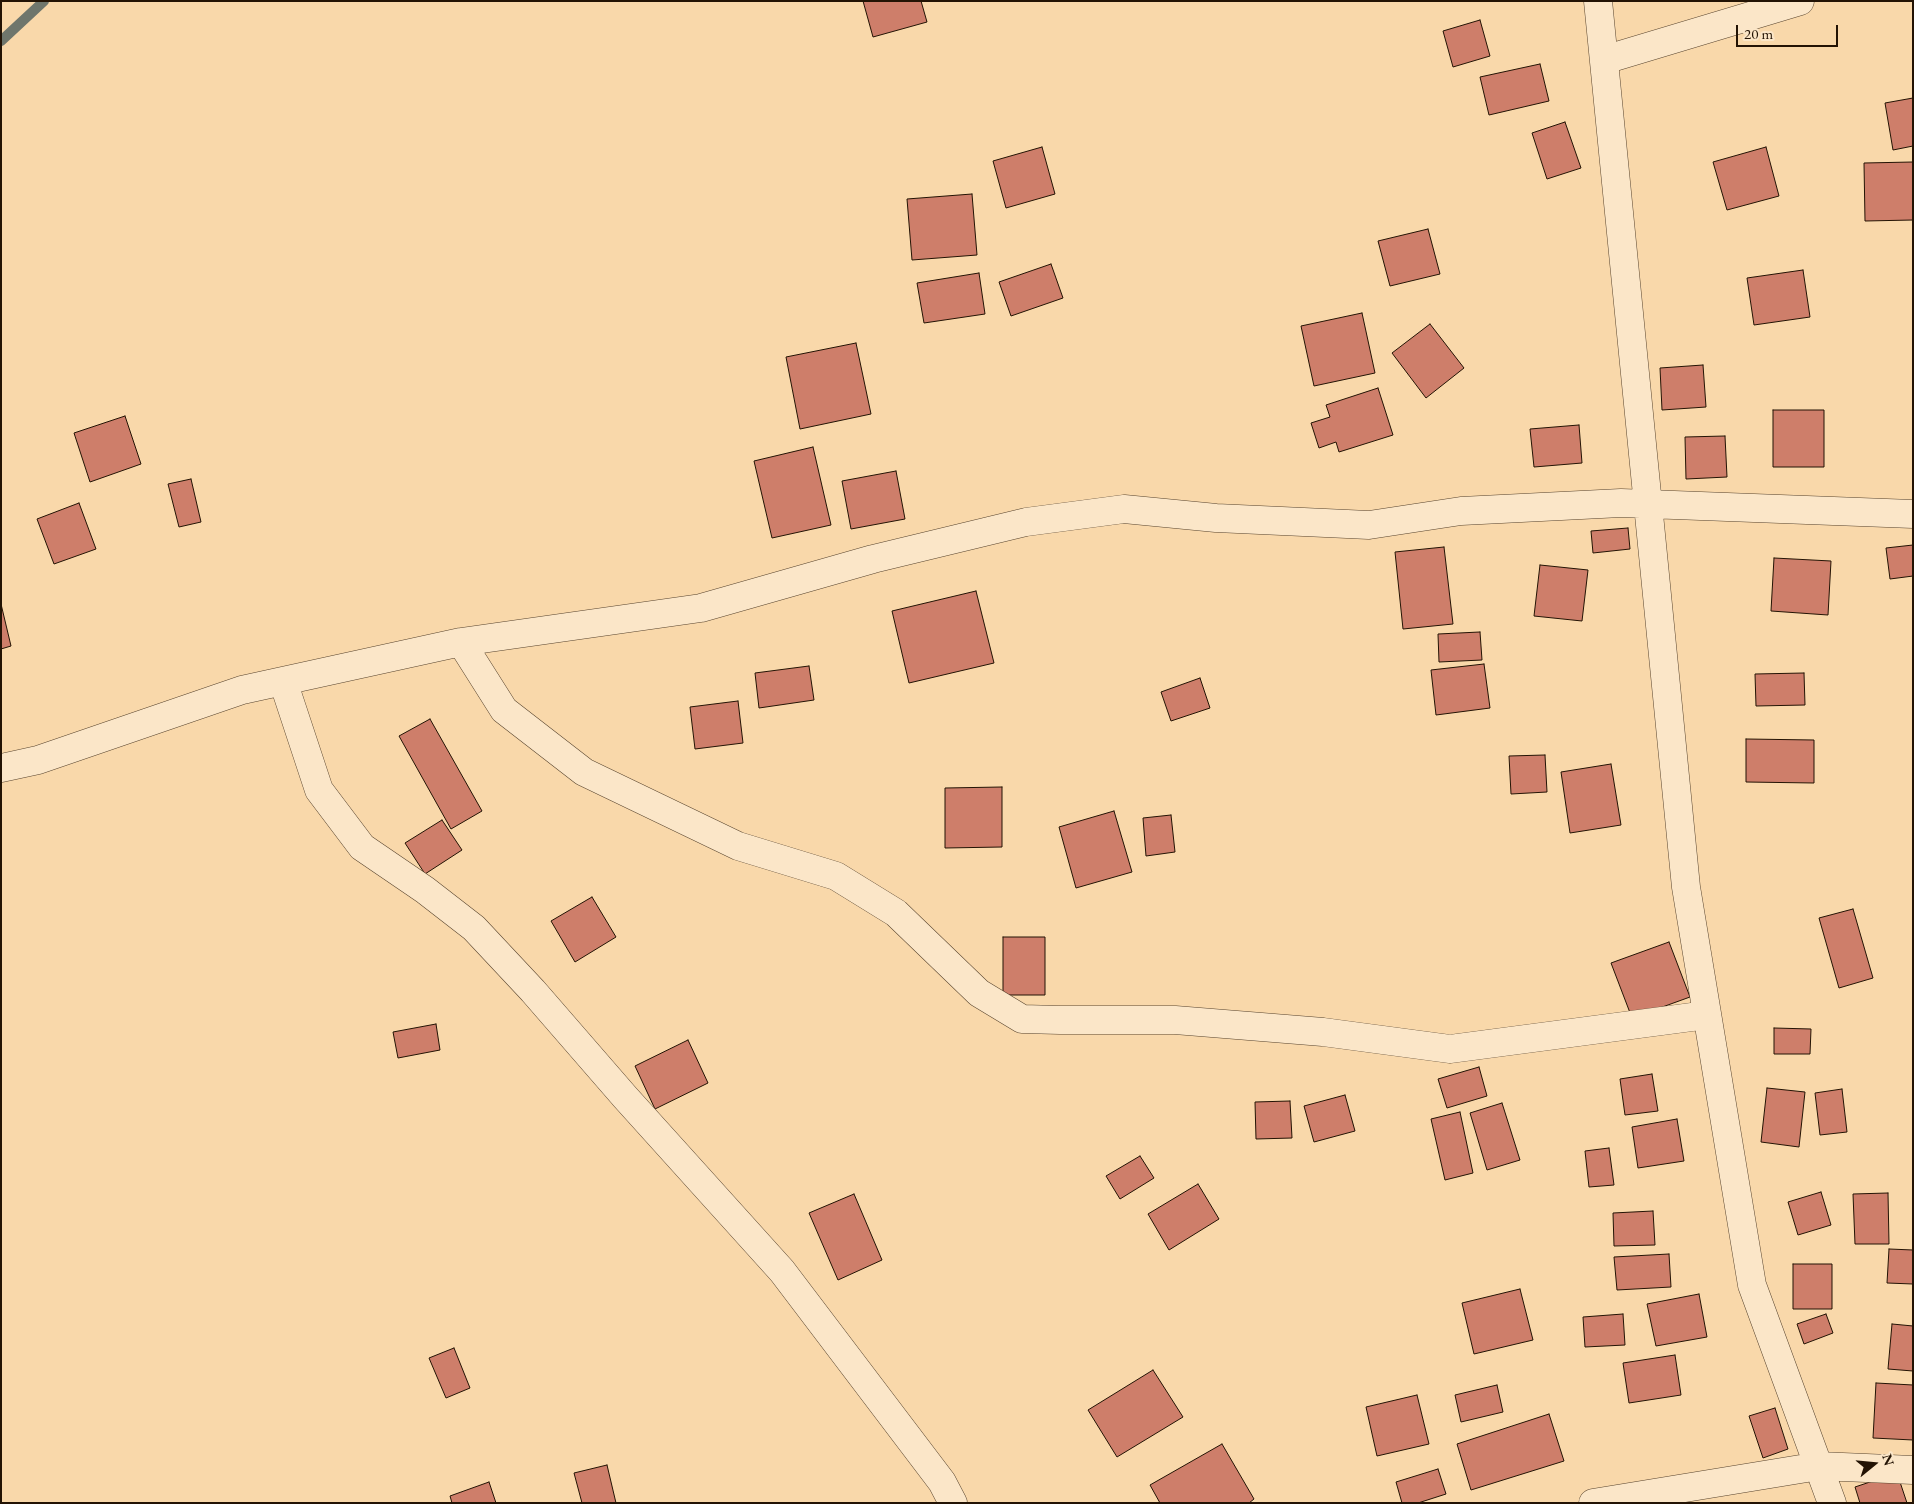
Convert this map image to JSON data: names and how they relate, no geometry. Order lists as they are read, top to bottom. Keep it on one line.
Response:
{"scale_bar":"20 m","north":"right"}
